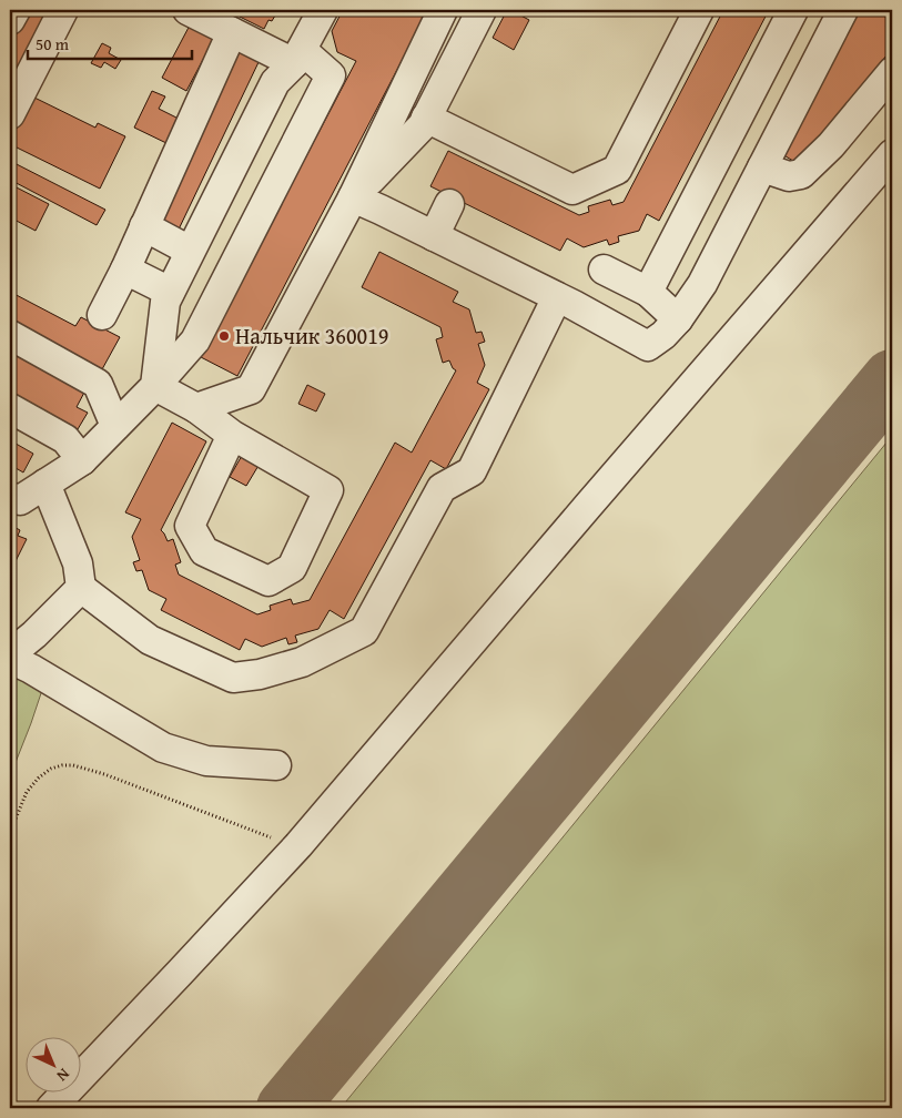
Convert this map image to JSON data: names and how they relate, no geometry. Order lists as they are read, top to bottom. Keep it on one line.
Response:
{"places":["Нальчик 360019"],"scale_bar":"50 m","north":"bottom right"}
